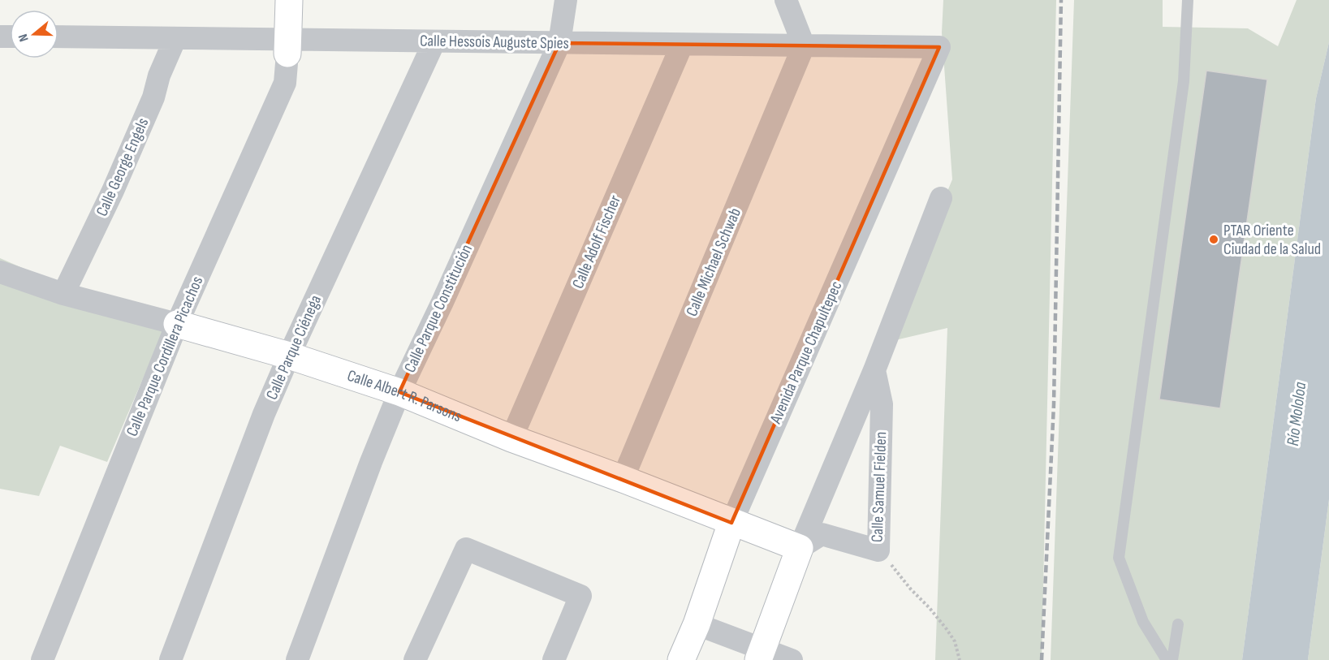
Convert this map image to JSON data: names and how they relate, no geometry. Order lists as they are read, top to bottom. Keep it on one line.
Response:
{"streets":{"street":["Calle Hessois Auguste Spies","Calle George Engels","Calle Adolf Fischer","Calle Michael Schwab","Calle Parque Constitución","Calle Parque Ciénega","Avenida Parque Chapultepec","Calle Parque Cordillera Picachos","Calle Albert R. Parsons","Calle Samuel Fielden"]},"crossings":[["Calle Hessois Auguste Spies","Calle George Engels"],["Calle Hessois Auguste Spies","Calle Adolf Fischer"],["Calle Hessois Auguste Spies","Calle Michael Schwab"],["Calle Hessois Auguste Spies","Calle Parque Constitución"],["Calle Hessois Auguste Spies","Calle Parque Ciénega"],["Calle Hessois Auguste Spies","Avenida Parque Chapultepec"],["Calle Hessois Auguste Spies","Calle Parque Cordillera Picachos"],["Calle George Engels","Calle Albert R. Parsons"],["Calle Adolf Fischer","Calle Albert R. Parsons"],["Calle Michael Schwab","Calle Albert R. Parsons"],["Calle Parque Constitución","Calle Albert R. Parsons"],["Calle Parque Ciénega","Calle Albert R. Parsons"],["Avenida Parque Chapultepec","Calle Albert R. Parsons"],["Calle Parque Cordillera Picachos","Calle Albert R. Parsons"],["Calle Albert R. Parsons","Calle Samuel Fielden"]],"water":["Río Mololoa"],"places":["PTAR Oriente Ciudad de la Salud"],"north":"left"}
